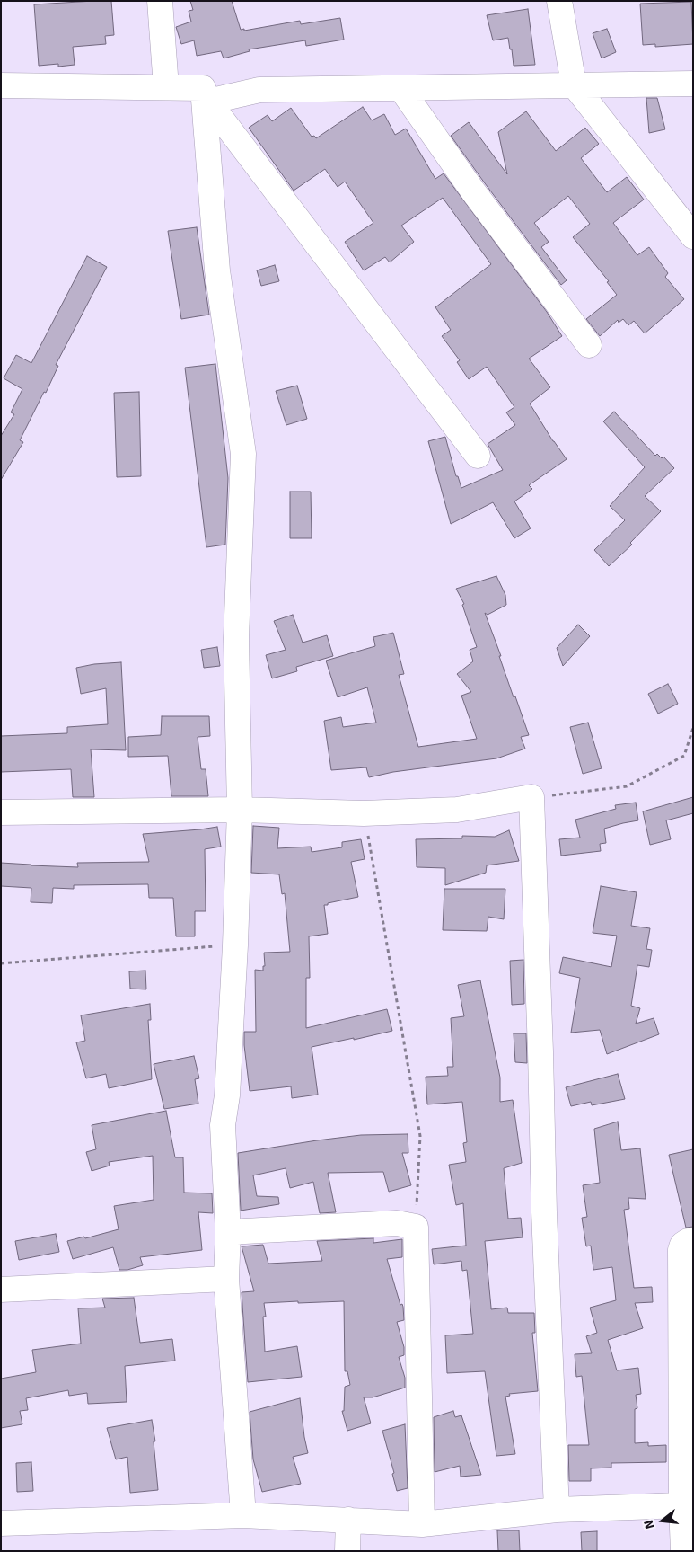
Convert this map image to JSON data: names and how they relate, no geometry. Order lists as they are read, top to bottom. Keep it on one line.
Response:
{"north":"left"}
